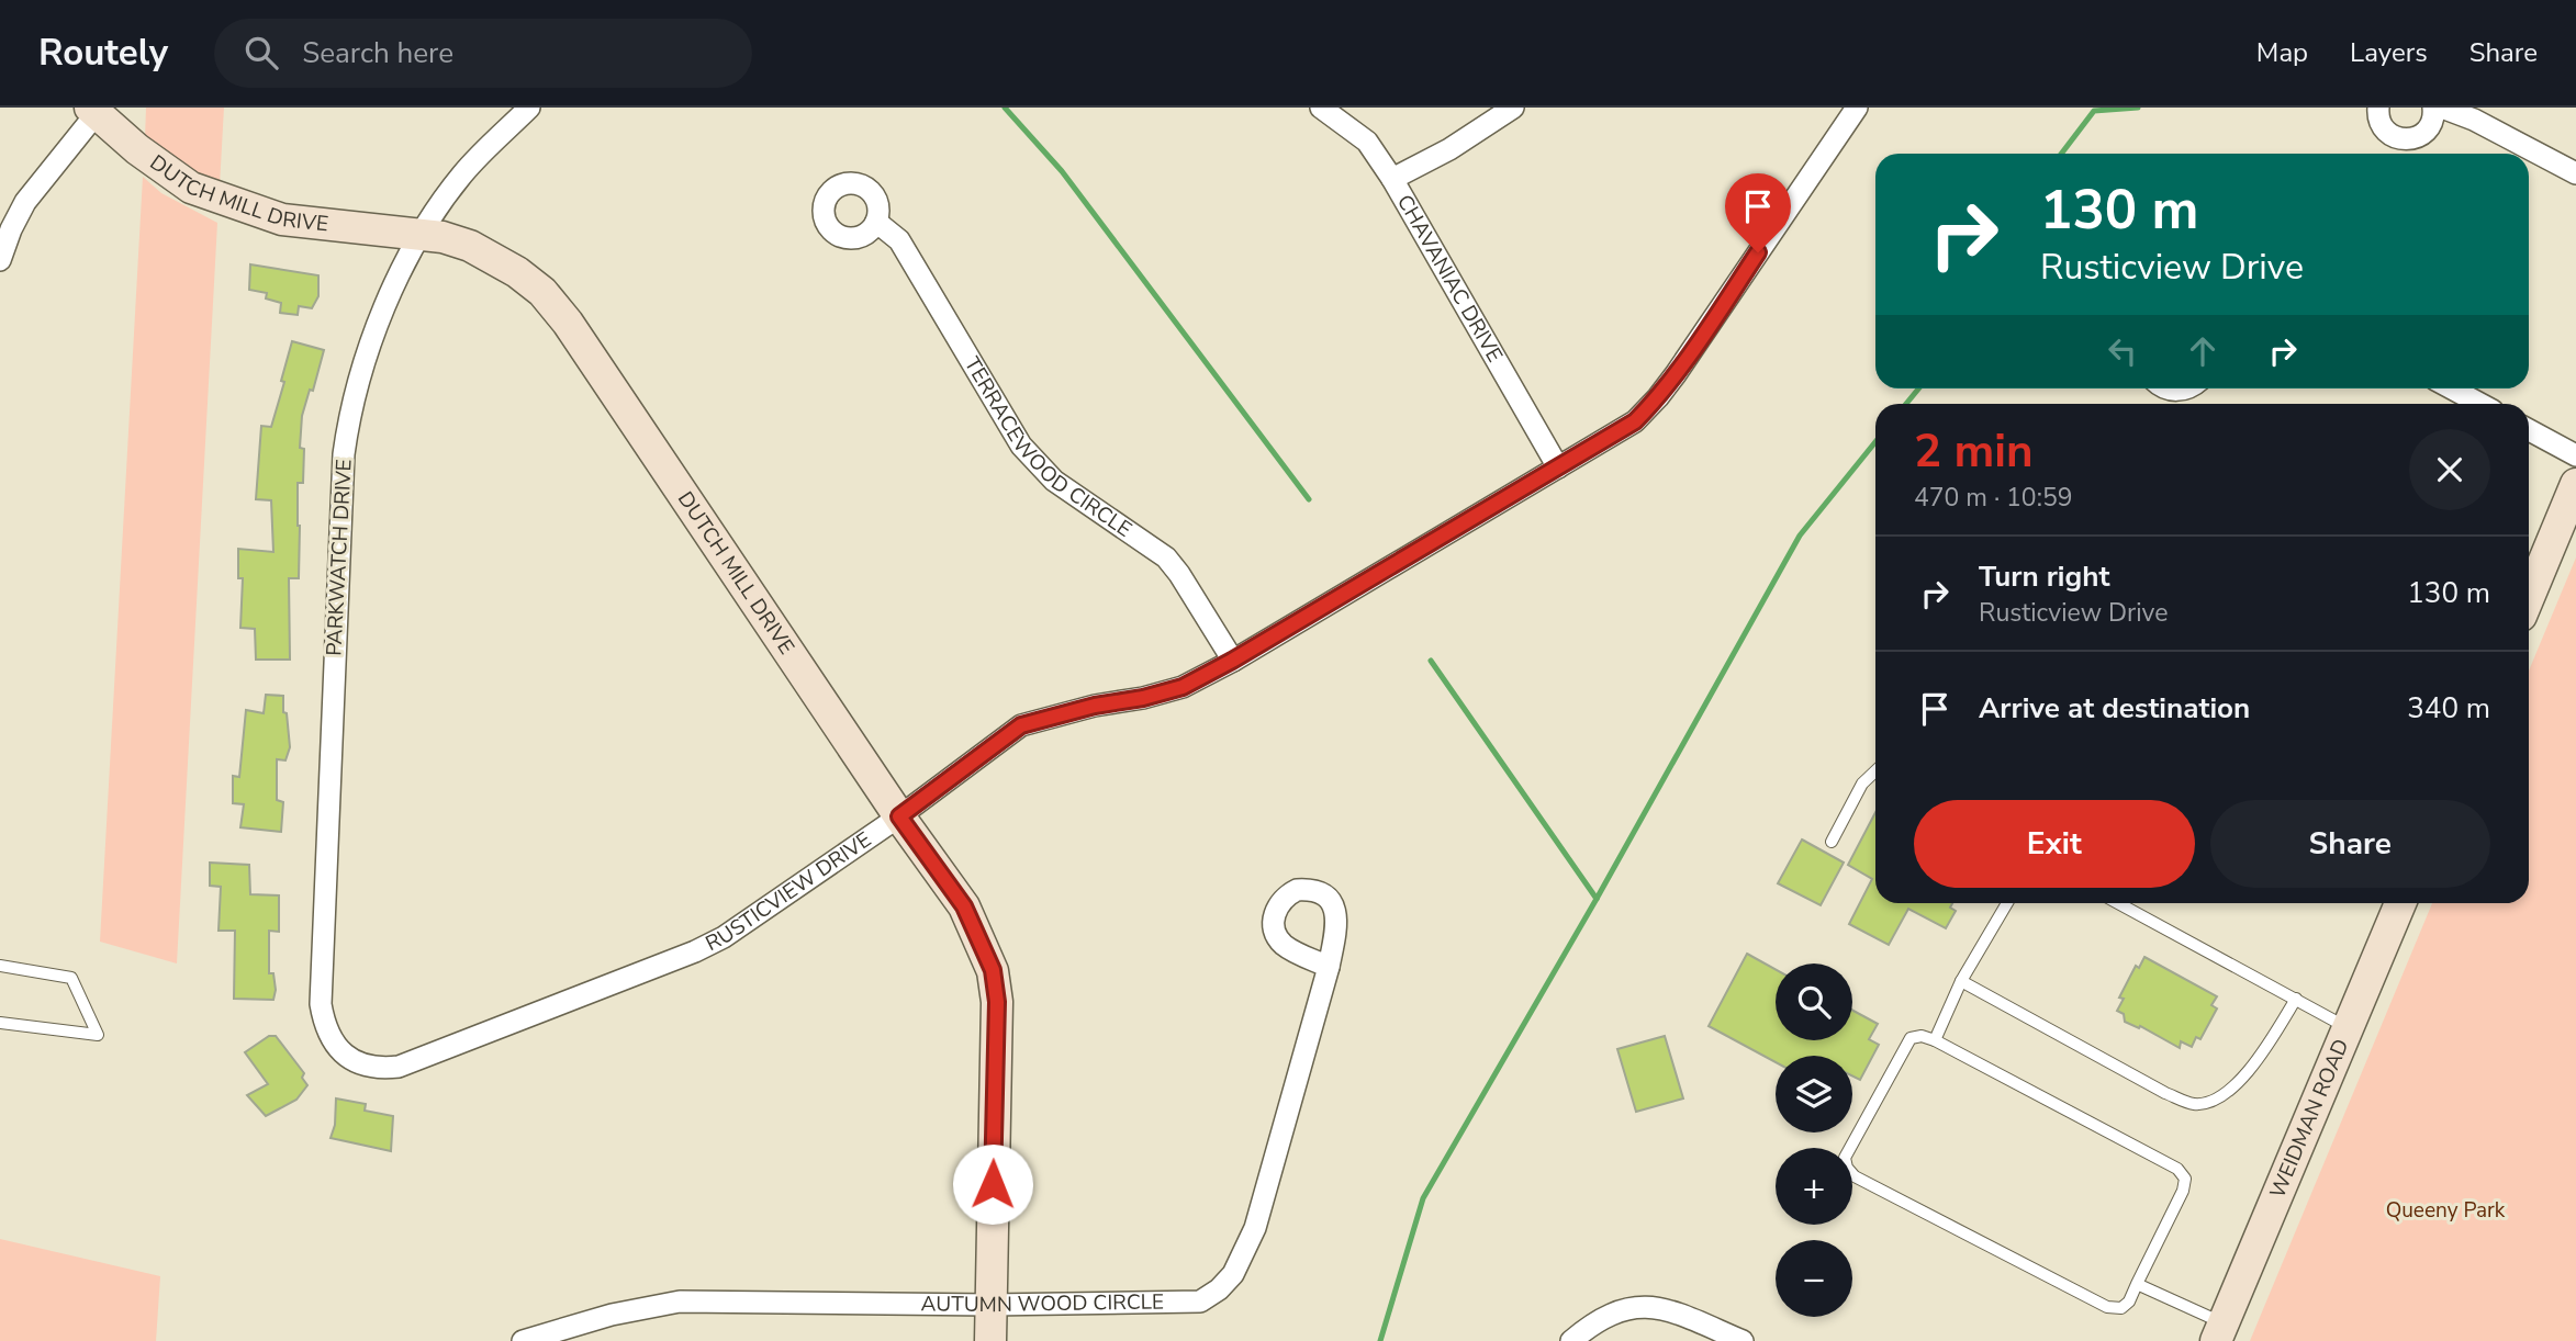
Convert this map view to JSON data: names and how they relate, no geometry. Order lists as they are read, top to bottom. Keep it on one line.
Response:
{"streets":{"street":["DUTCH MILL DRIVE","CHAVANIAC DRIVE","TERRACEWOOD CIRCLE","PARKWATCH DRIVE","RUSTICVIEW DRIVE","WEIDMAN ROAD","AUTUMN WOOD CIRCLE"]},"crossings":[["DUTCH MILL DRIVE","PARKWATCH DRIVE"],["DUTCH MILL DRIVE","RUSTICVIEW DRIVE"],["DUTCH MILL DRIVE","AUTUMN WOOD CIRCLE"],["CHAVANIAC DRIVE","RUSTICVIEW DRIVE"],["TERRACEWOOD CIRCLE","RUSTICVIEW DRIVE"],["PARKWATCH DRIVE","RUSTICVIEW DRIVE"]],"parks":["Queeny Park"],"page":{"header":"Routely","search":"Search here","nav":["Map","Layers","Share"],"turn":["130 m","Rusticview Drive"],"heading":["2 min","470 m · 10:59"],"list":[{"name":"Turn right","note":"Rusticview Drive","value":"130 m"},{"name":"Arrive at destination","value":"340 m"}],"buttons":["Exit","Share"],"map_buttons":["+","−"]}}
